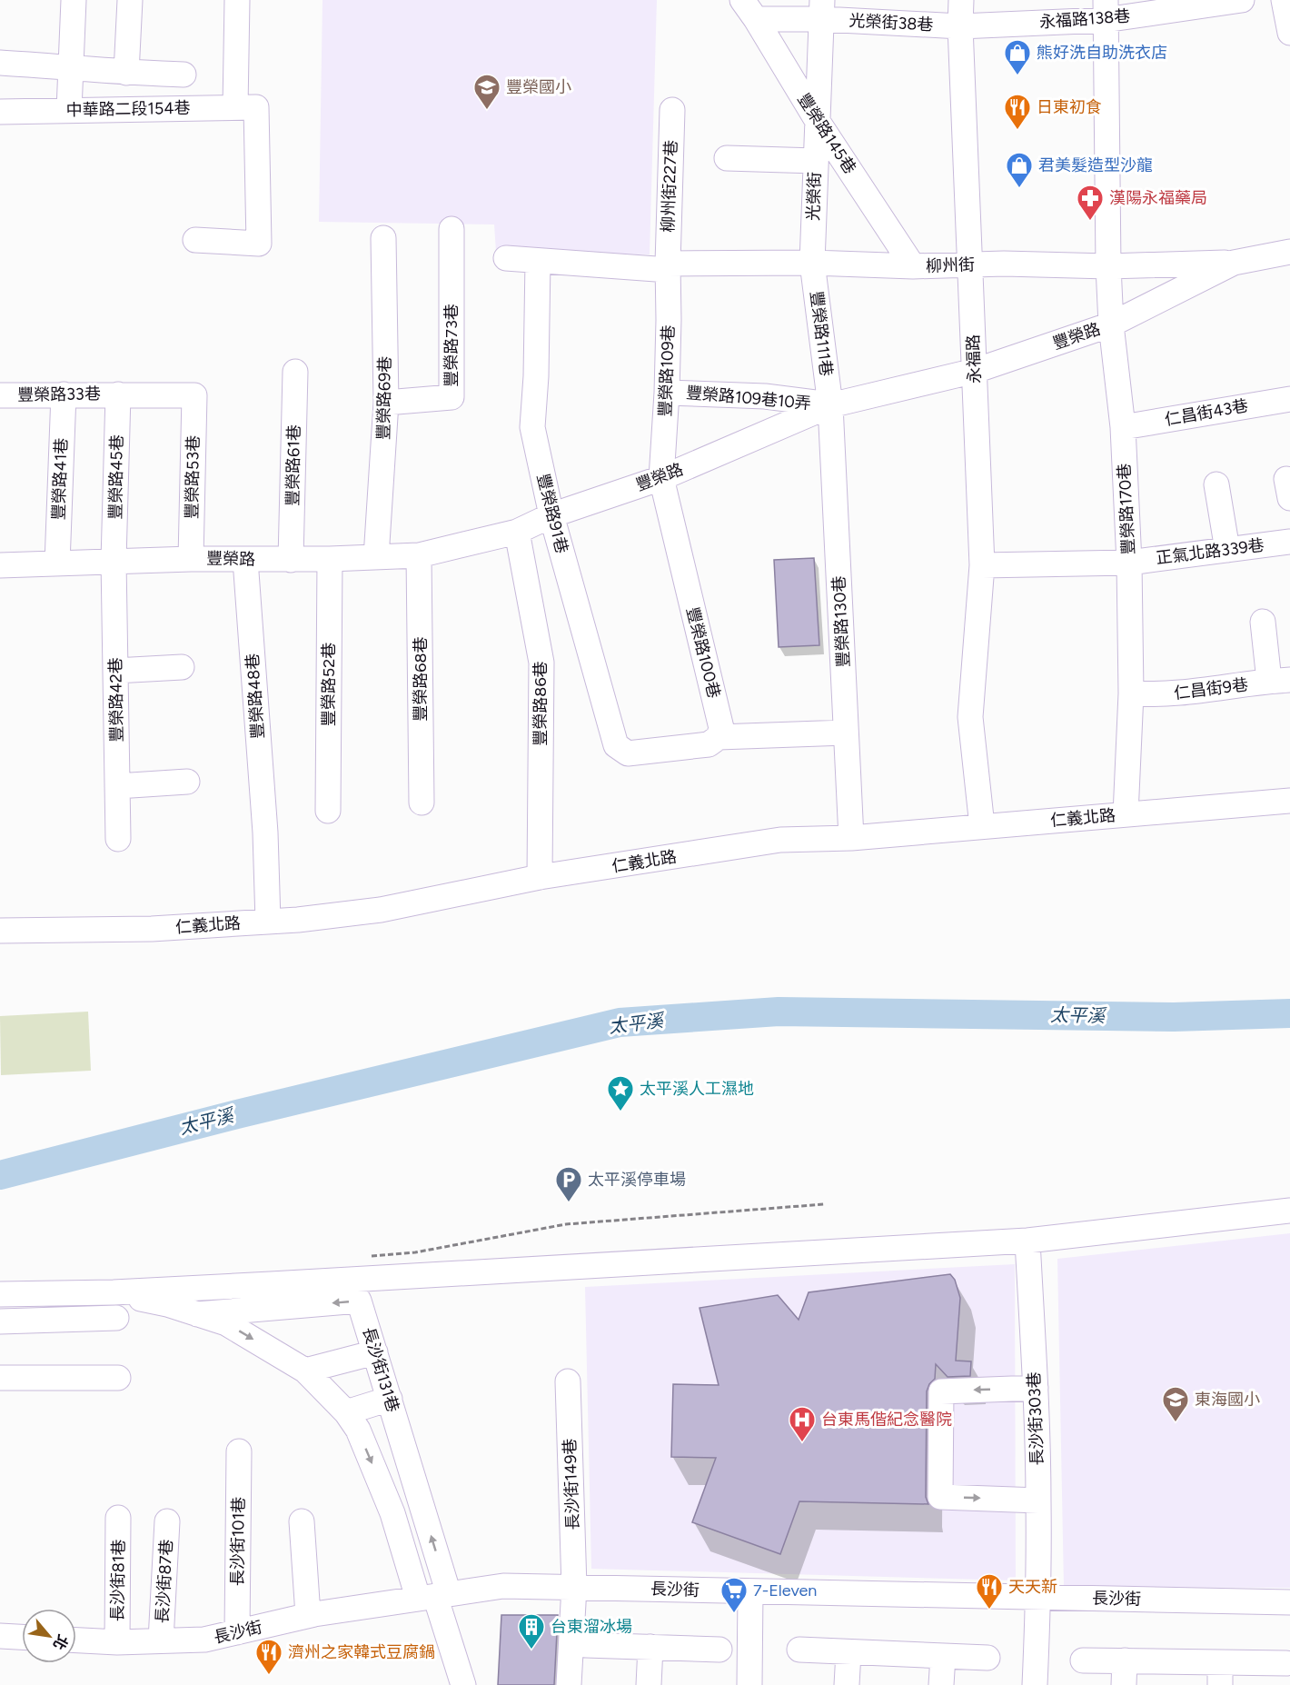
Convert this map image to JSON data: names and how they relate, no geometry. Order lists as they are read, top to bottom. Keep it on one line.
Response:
{"streets":{"street":["永福路138巷","光榮街38巷","中華路二段154巷","豐榮路145巷","柳州街227巷","光榮街","柳州街","豐榮路111巷","豐榮路","豐榮路73巷","永福路","豐榮路109巷","豐榮路33巷","豐榮路69巷","豐榮路109巷10弄","仁昌街43巷","豐榮路61巷","豐榮路45巷","豐榮路53巷","豐榮路41巷","豐榮路170巷","豐榮路91巷","正氣北路339巷","豐榮路130巷","豐榮路100巷","豐榮路68巷","豐榮路52巷","仁昌街9巷","豐榮路48巷","豐榮路42巷","豐榮路86巷","仁義北路","長沙街131巷","長沙街303巷","長沙街149巷","長沙街101巷","長沙街81巷","長沙街87巷","長沙街"]},"crossings":[["永福路138巷","光榮街38巷"],["永福路138巷","永福路"],["永福路138巷","豐榮路170巷"],["光榮街38巷","豐榮路145巷"],["光榮街38巷","光榮街"],["光榮街38巷","永福路"],["豐榮路145巷","光榮街"],["豐榮路145巷","柳州街"],["柳州街227巷","柳州街"],["柳州街227巷","豐榮路109巷"],["光榮街","柳州街"],["光榮街","豐榮路111巷"],["柳州街","豐榮路111巷"],["柳州街","豐榮路"],["柳州街","永福路"],["柳州街","豐榮路109巷"],["柳州街","豐榮路170巷"],["柳州街","豐榮路91巷"],["豐榮路111巷","豐榮路"],["豐榮路111巷","豐榮路109巷10弄"],["豐榮路111巷","豐榮路130巷"],["豐榮路","永福路"],["豐榮路","豐榮路109巷"],["豐榮路","豐榮路69巷"],["豐榮路","豐榮路109巷10弄"],["豐榮路","豐榮路61巷"],["豐榮路","豐榮路45巷"],["豐榮路","豐榮路53巷"],["豐榮路","豐榮路41巷"],["豐榮路","豐榮路170巷"],["豐榮路","豐榮路91巷"],["豐榮路","豐榮路130巷"],["豐榮路","豐榮路100巷"],["豐榮路","豐榮路68巷"],["豐榮路","豐榮路52巷"],["豐榮路","豐榮路48巷"],["豐榮路","豐榮路42巷"],["豐榮路","豐榮路86巷"],["豐榮路73巷","豐榮路69巷"],["永福路","正氣北路339巷"],["永福路","仁義北路"],["豐榮路109巷","豐榮路109巷10弄"],["豐榮路109巷","豐榮路100巷"],["豐榮路33巷","豐榮路45巷"],["豐榮路33巷","豐榮路53巷"],["豐榮路33巷","豐榮路41巷"],["豐榮路109巷10弄","豐榮路130巷"],["仁昌街43巷","豐榮路170巷"],["豐榮路45巷","豐榮路42巷"],["豐榮路170巷","正氣北路339巷"],["豐榮路170巷","仁昌街9巷"],["豐榮路170巷","仁義北路"],["豐榮路91巷","豐榮路100巷"],["豐榮路130巷","仁義北路"],["豐榮路48巷","仁義北路"],["豐榮路86巷","仁義北路"],["長沙街131巷","長沙街"],["長沙街303巷","長沙街"],["長沙街149巷","長沙街"],["長沙街101巷","長沙街"],["長沙街81巷","長沙街"],["長沙街87巷","長沙街"]],"water":["太平溪"],"places":{"shop":["熊好洗自助洗衣店","君美髮造型沙龍"],"school or university":["豐榮國小","東海國小"],"restaurant":["日東初食","天天新","濟州之家韓式豆腐鍋"],"pharmacy":["漢陽永福藥局"],"place":["太平溪人工濕地"],"parking":["太平溪停車場"],"hospital":["台東馬偕紀念醫院"],"supermarket":["7-Eleven"],"building":["台東溜冰場"]},"north":"bottom right"}
